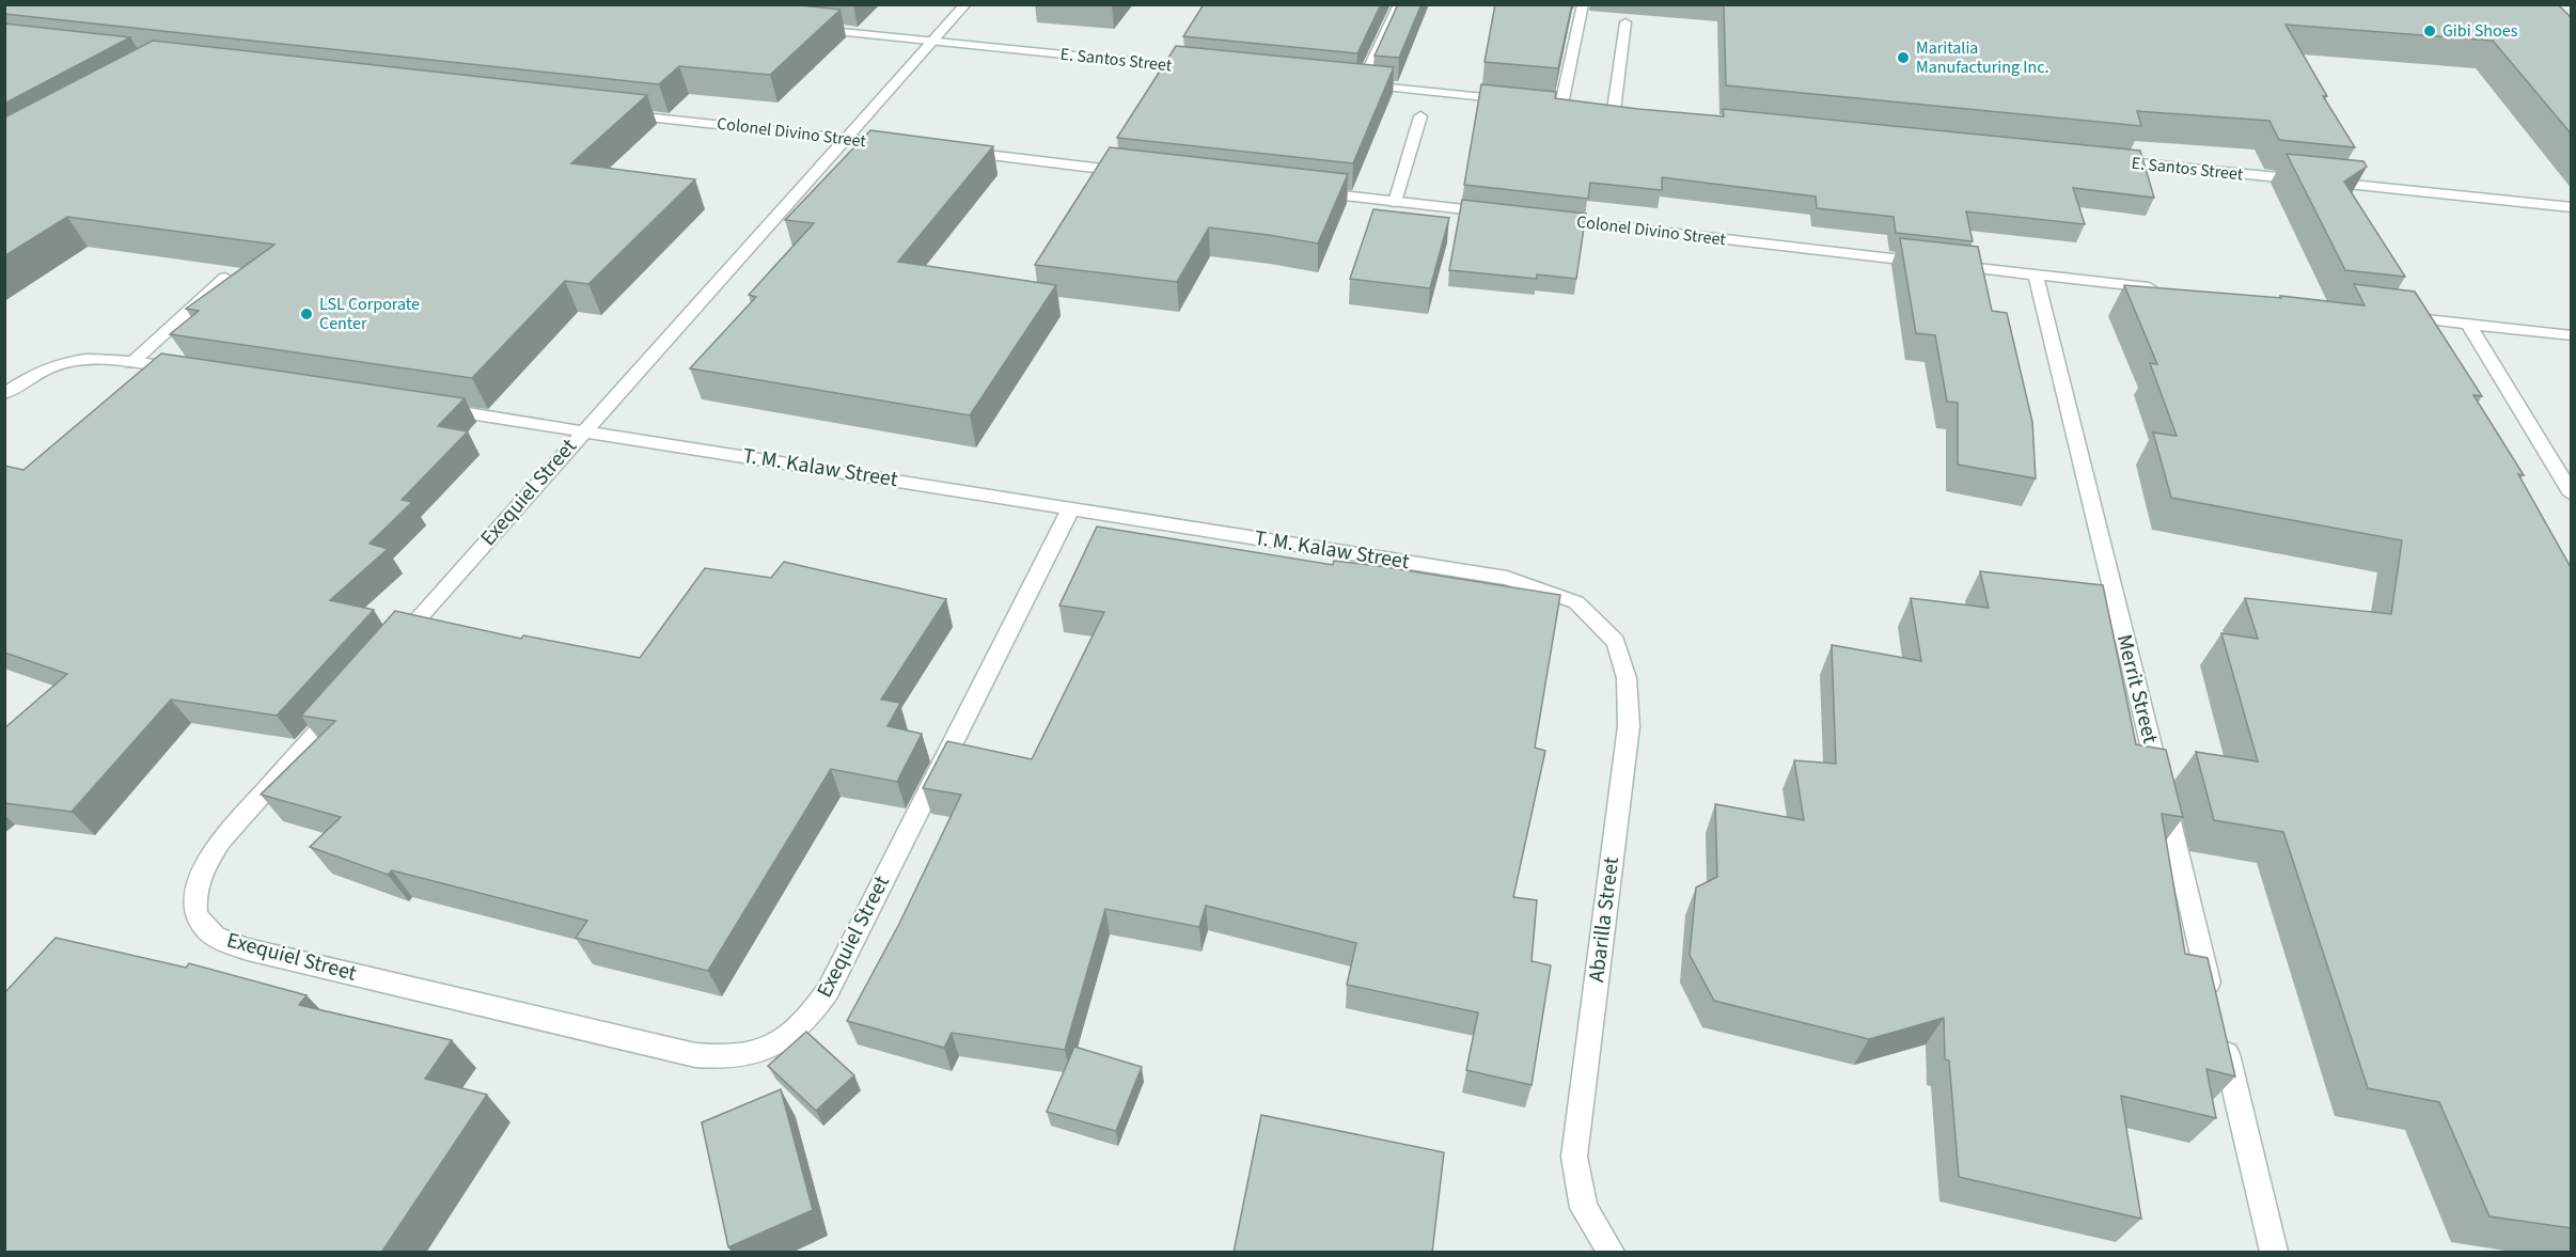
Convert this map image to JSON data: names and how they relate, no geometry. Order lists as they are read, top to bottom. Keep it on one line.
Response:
{"streets":{"street":["E. Santos Street","Colonel Divino Street","T. M. Kalaw Street","Exequiel Street","Merrit Street","Abarilla Street"]},"crossings":[["E. Santos Street","Exequiel Street"],["Colonel Divino Street","Exequiel Street"],["Colonel Divino Street","Merrit Street"],["T. M. Kalaw Street","Exequiel Street"],["T. M. Kalaw Street","Abarilla Street"]],"places":["Gibi Shoes","Maritalia Manufacturing Inc.","LSL Corporate Center"]}
